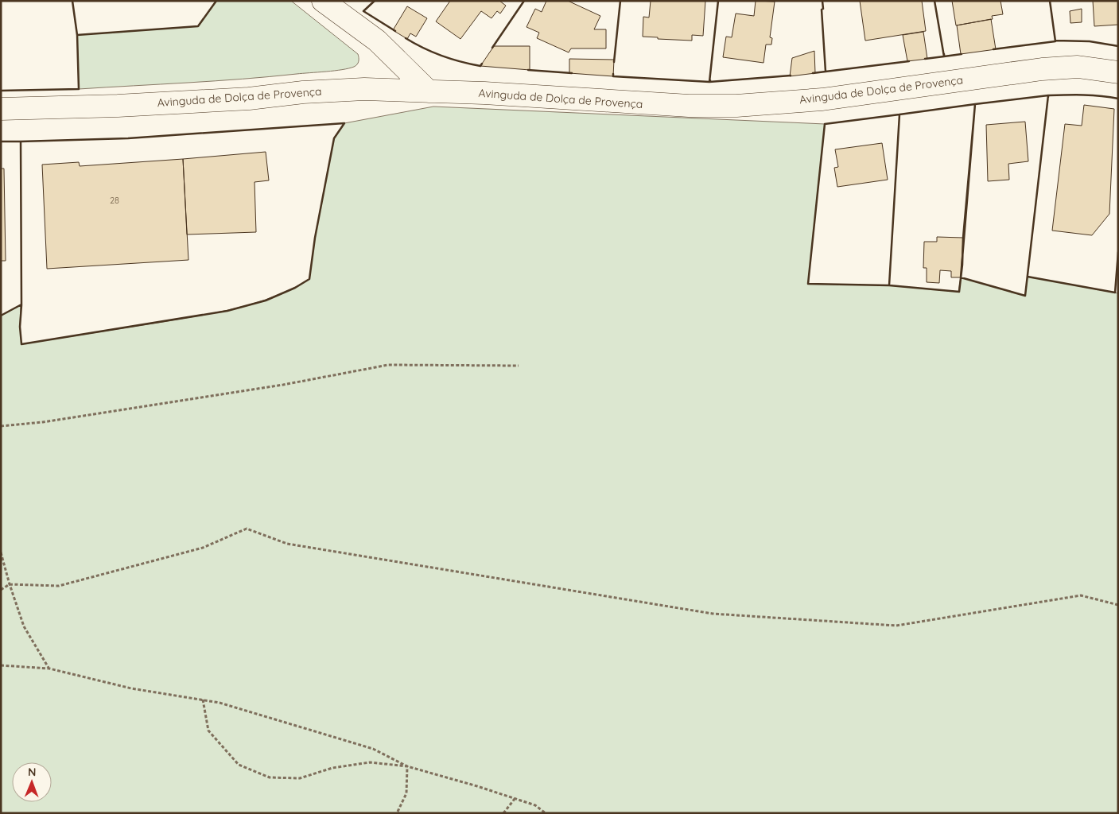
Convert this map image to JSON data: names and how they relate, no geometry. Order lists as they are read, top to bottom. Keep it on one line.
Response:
{"streets":{"street":["Avinguda de Dolça de Provença"]},"house_numbers":["28"],"north":"top"}
